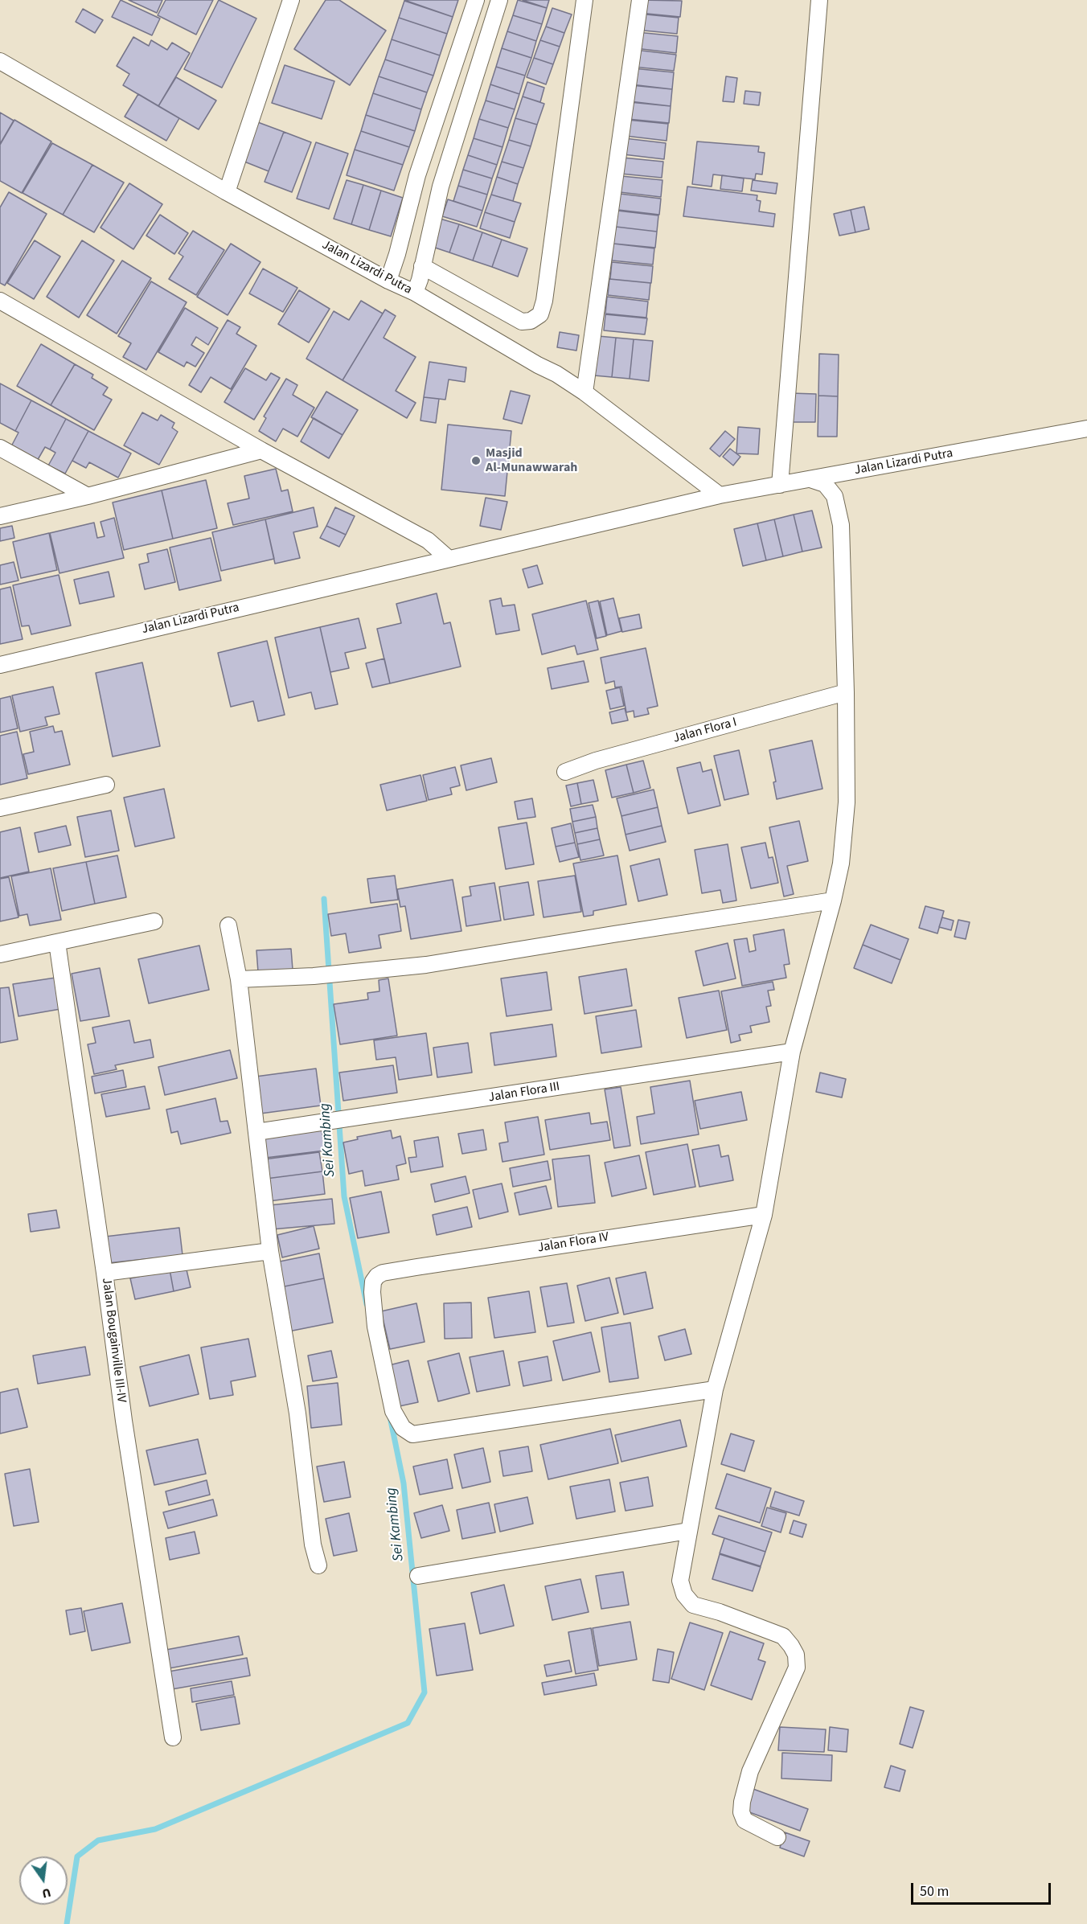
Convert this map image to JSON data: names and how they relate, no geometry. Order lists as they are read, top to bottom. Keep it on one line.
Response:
{"streets":{"street":["Jalan Lizardi Putra","Jalan Flora I","Jalan Flora III","Jalan Flora IV","Jalan Bougainville III-IV"]},"water":["Sei Kambing"],"places":["Masjid Al-Munawwarah"],"scale_bar":"50 m","north":"bottom"}
